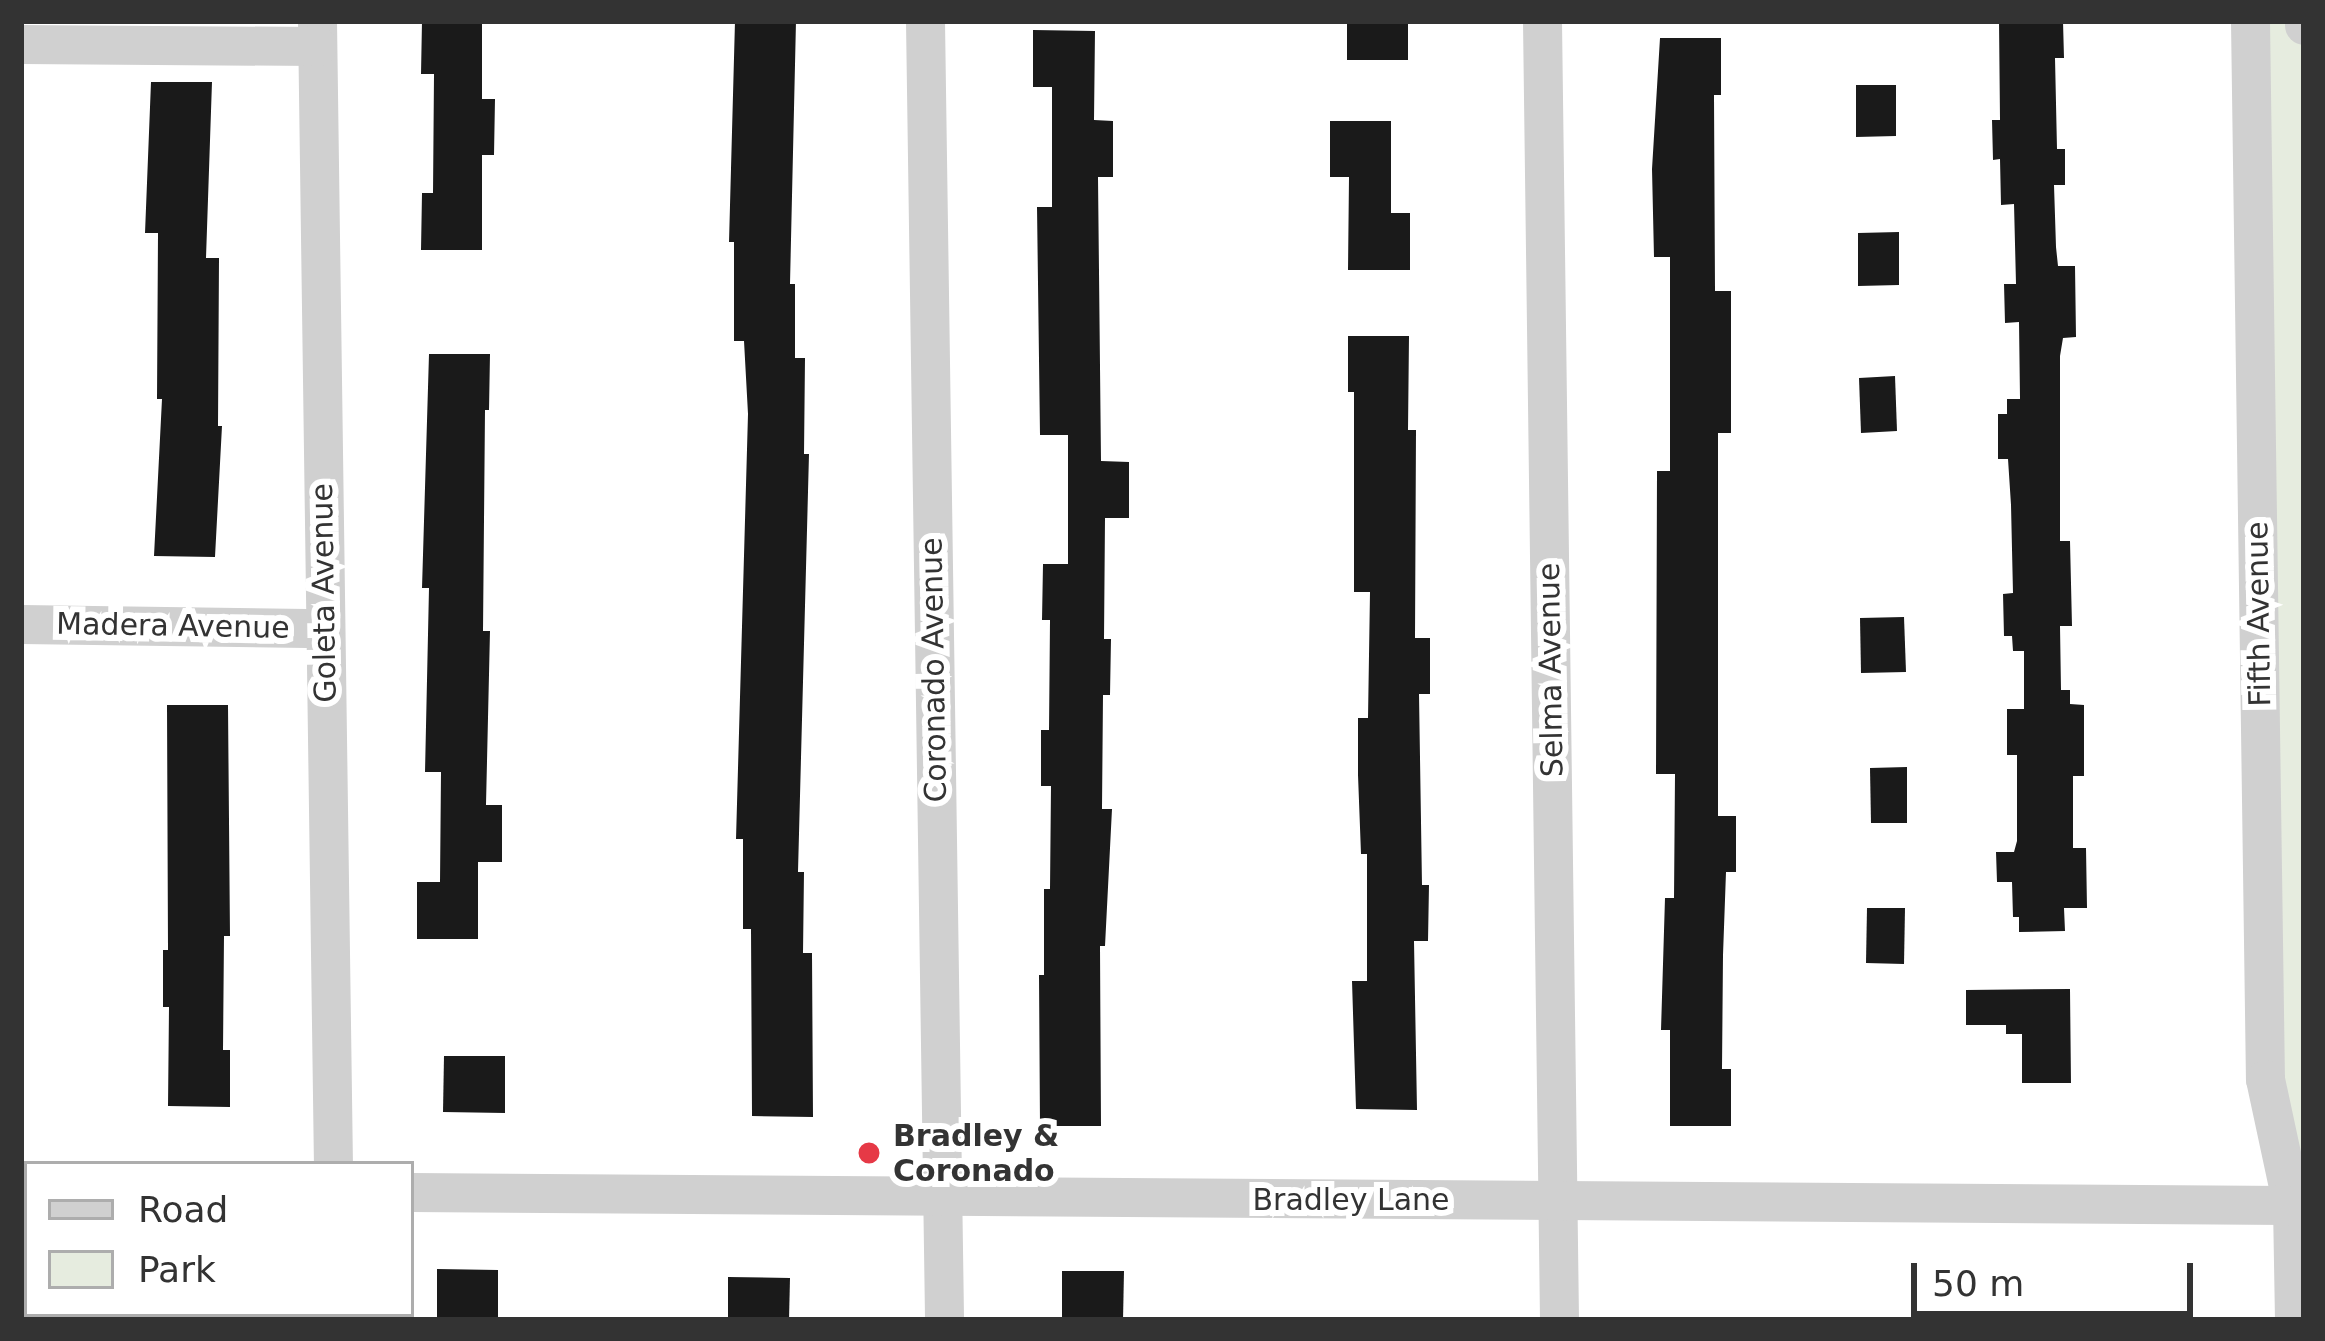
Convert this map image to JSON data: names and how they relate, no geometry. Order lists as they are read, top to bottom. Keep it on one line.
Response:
{"streets":{"street":["Goleta Avenue","Fifth Avenue","Madera Avenue","Coronado Avenue","Selma Avenue","Bradley Lane"]},"crossings":[["Goleta Avenue","Madera Avenue"],["Fifth Avenue","Bradley Lane"],["Coronado Avenue","Bradley Lane"],["Selma Avenue","Bradley Lane"]],"places":["Bradley & Coronado"],"legend":["Road","Park"],"scale_bar":"50 m"}
